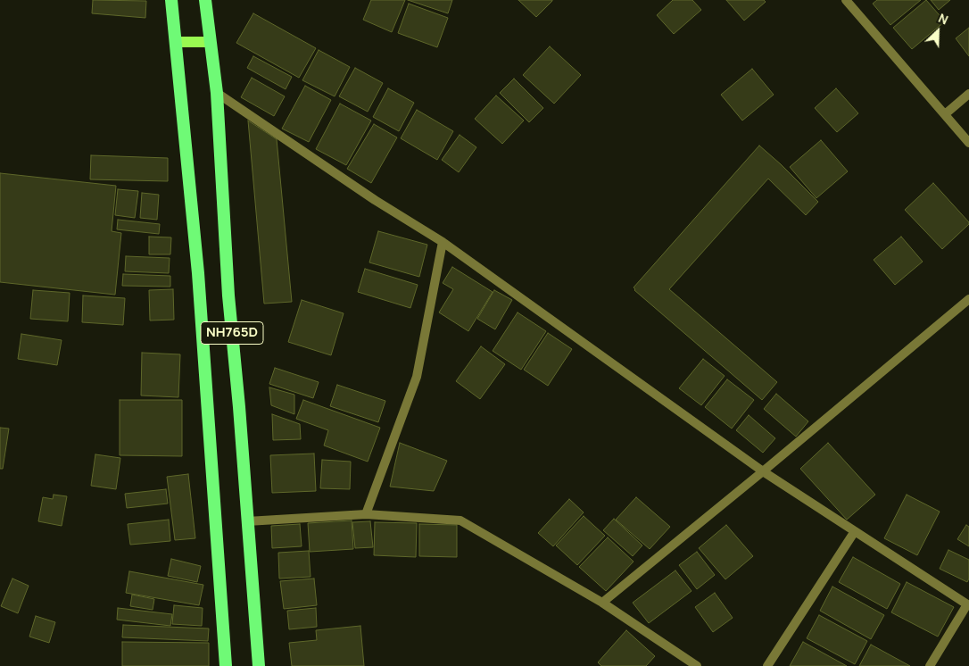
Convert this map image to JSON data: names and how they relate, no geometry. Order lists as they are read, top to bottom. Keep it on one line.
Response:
{"streets":{"highway":["NH765D"]},"north":"top right"}
